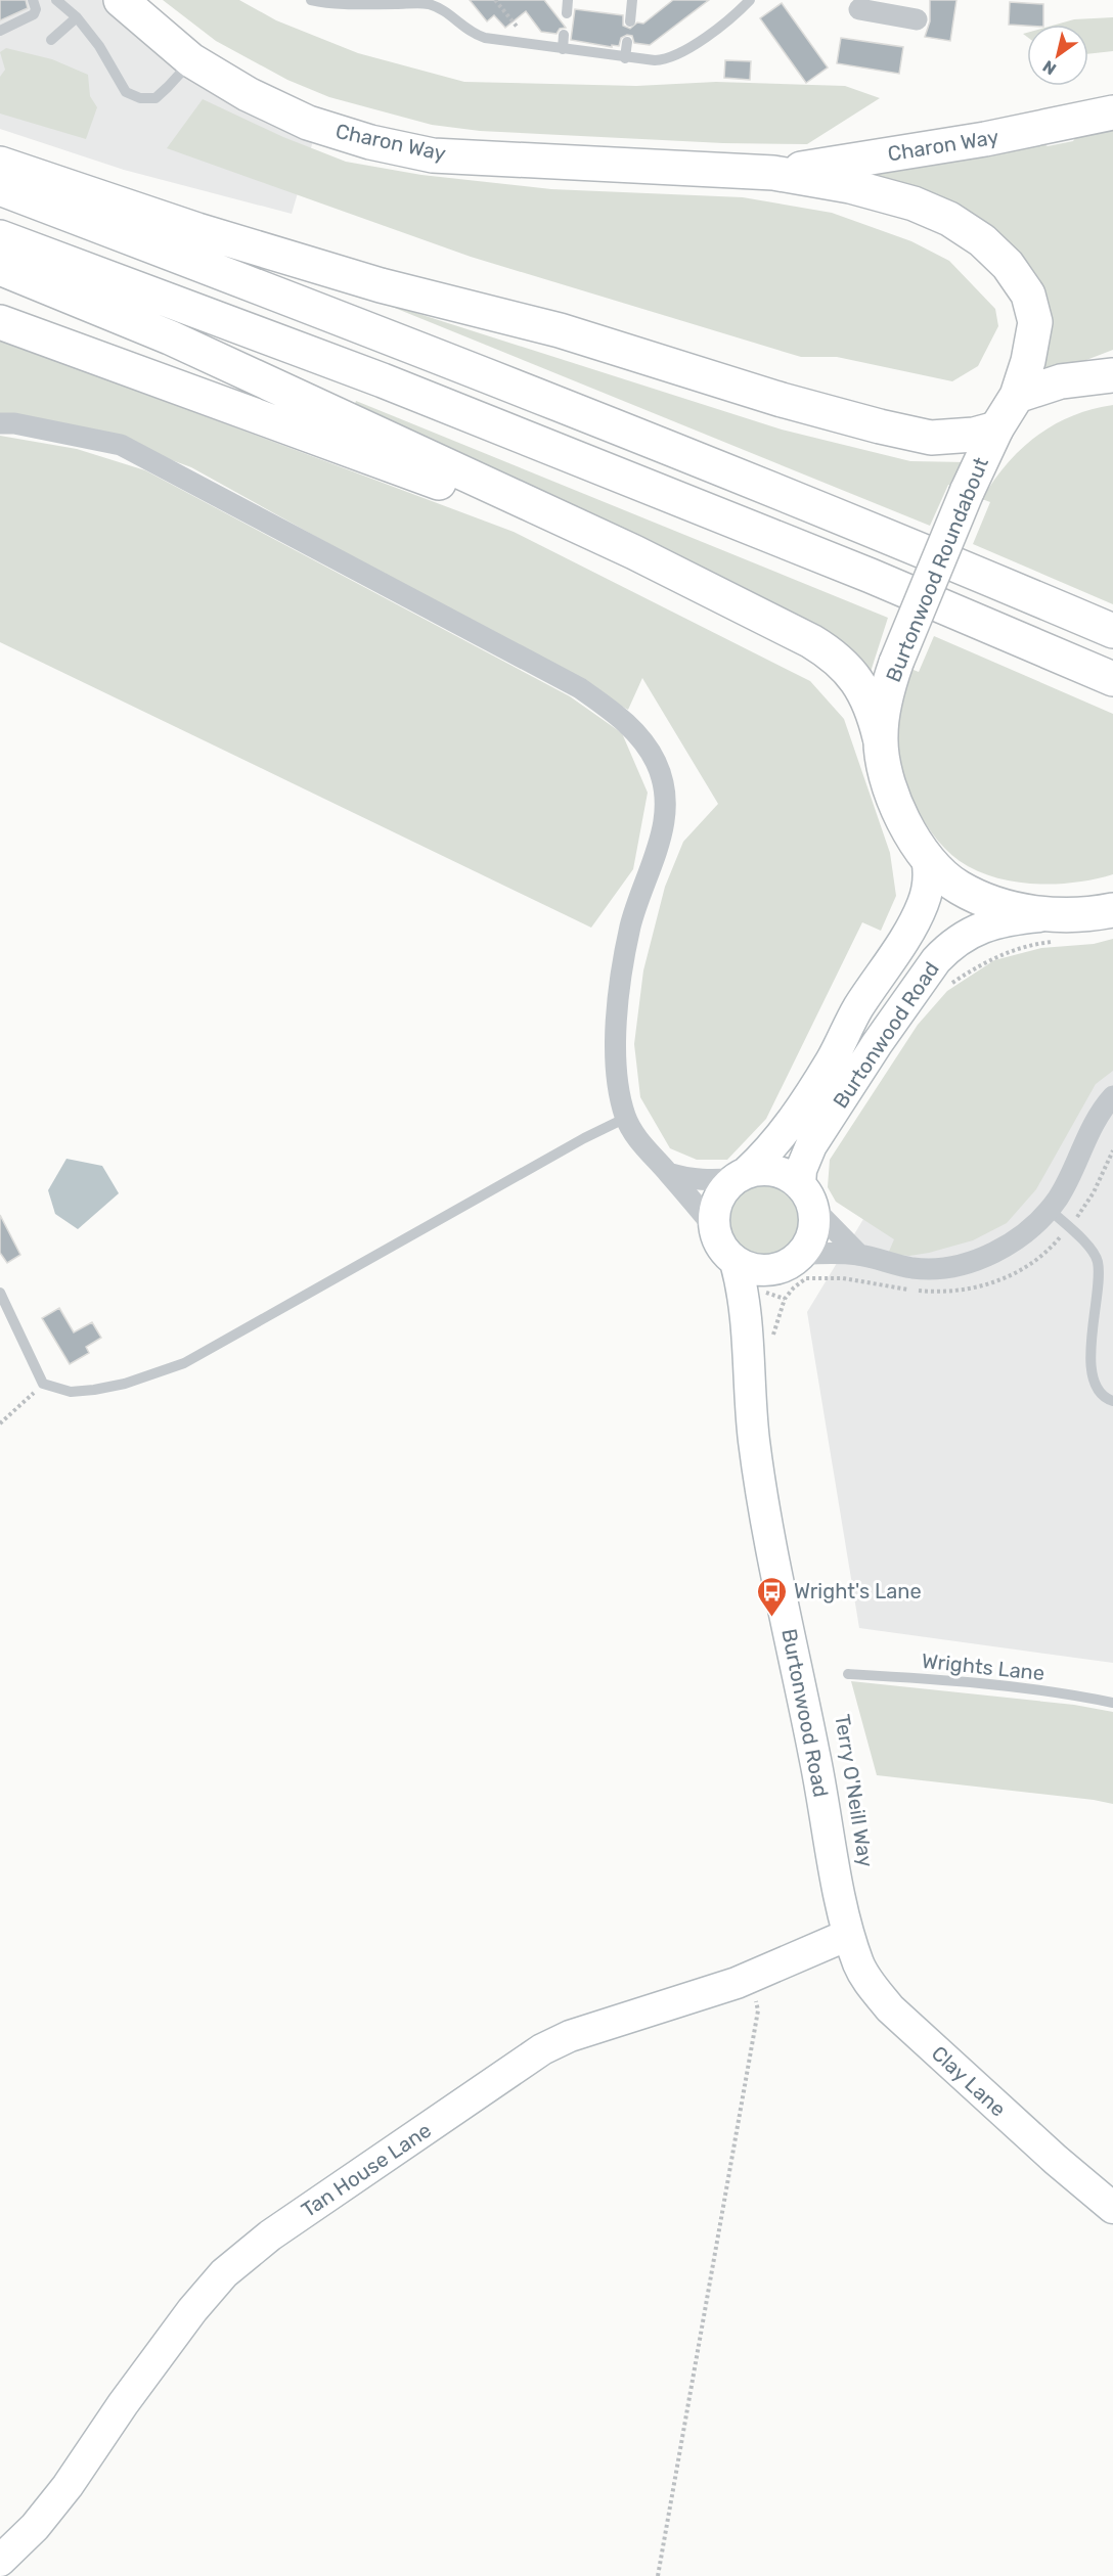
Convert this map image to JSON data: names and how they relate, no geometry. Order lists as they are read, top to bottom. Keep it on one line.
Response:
{"streets":{"main road":["Charon Way","Burtonwood Roundabout"],"street":["Burtonwood Road","Clay Lane","Tan House Lane"],"lane":["Wrights Lane"]},"crossings":[["Charon Way","Burtonwood Roundabout"],["Burtonwood Roundabout","Burtonwood Road"],["Burtonwood Road","Clay Lane"],["Burtonwood Road","Tan House Lane"],["Clay Lane","Tan House Lane"]],"places":{"bus stop":["Wright's Lane"]},"north":"bottom left"}
